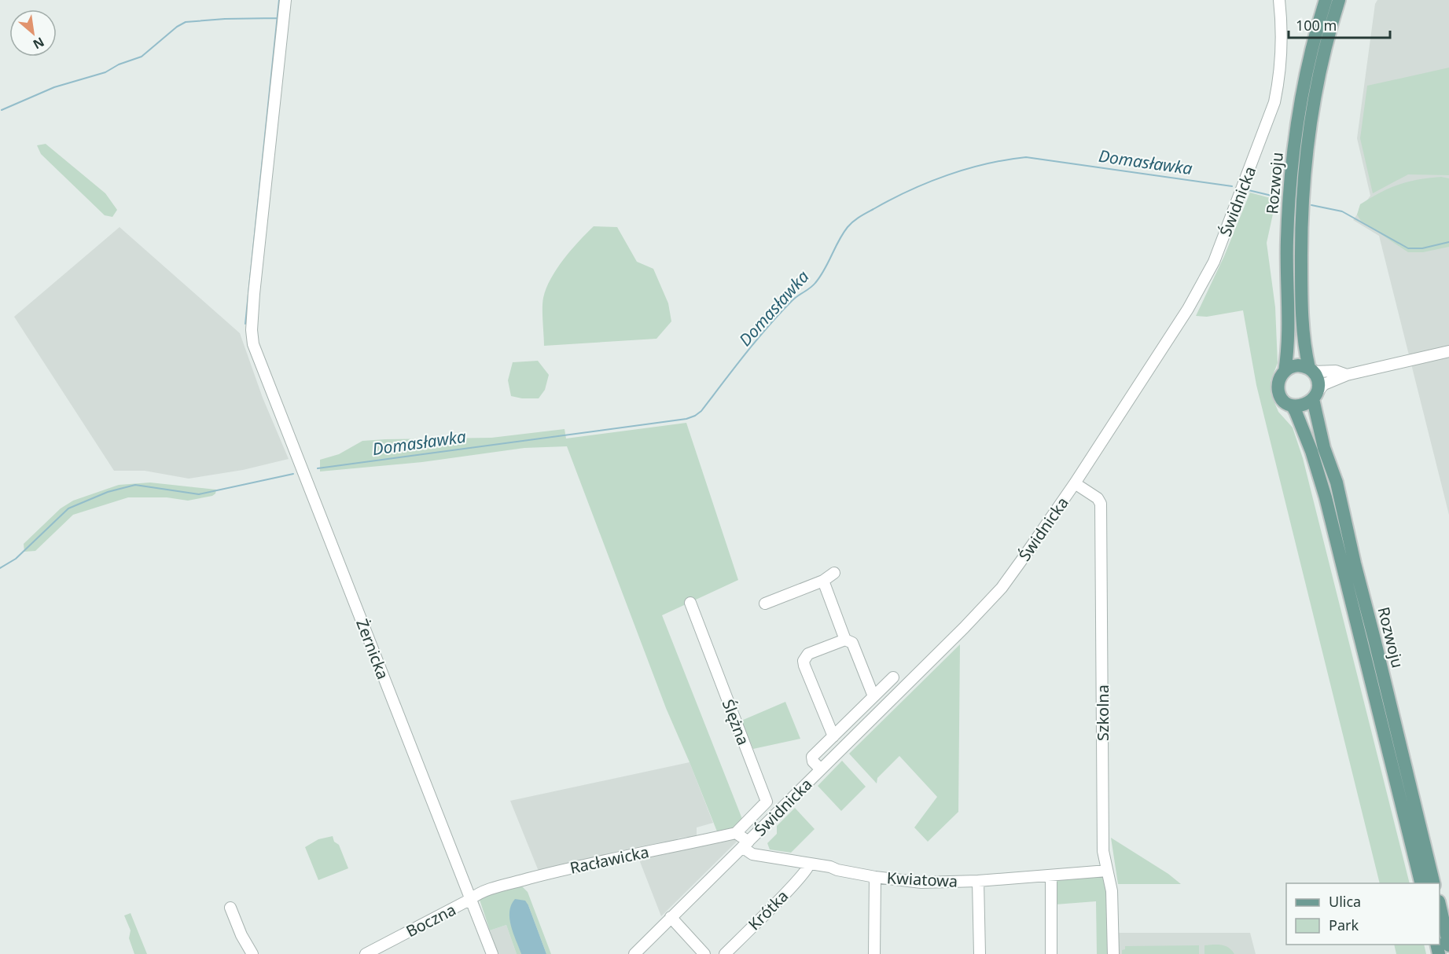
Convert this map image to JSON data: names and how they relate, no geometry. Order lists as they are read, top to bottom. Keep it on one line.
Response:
{"streets":{"main road":["Rozwoju"],"street":["Świdnicka","Żernicka","Szkolna","Ślężna","Racławicka","Kwiatowa","Krótka","Boczna"]},"crossings":[["Świdnicka","Szkolna"],["Świdnicka","Kwiatowa"],["Żernicka","Racławicka"],["Żernicka","Boczna"],["Szkolna","Kwiatowa"],["Ślężna","Racławicka"],["Racławicka","Boczna"],["Kwiatowa","Krótka"]],"water":["Domasławka"],"legend":["Ulica","Park"],"scale_bar":"100 m","north":"bottom right"}
